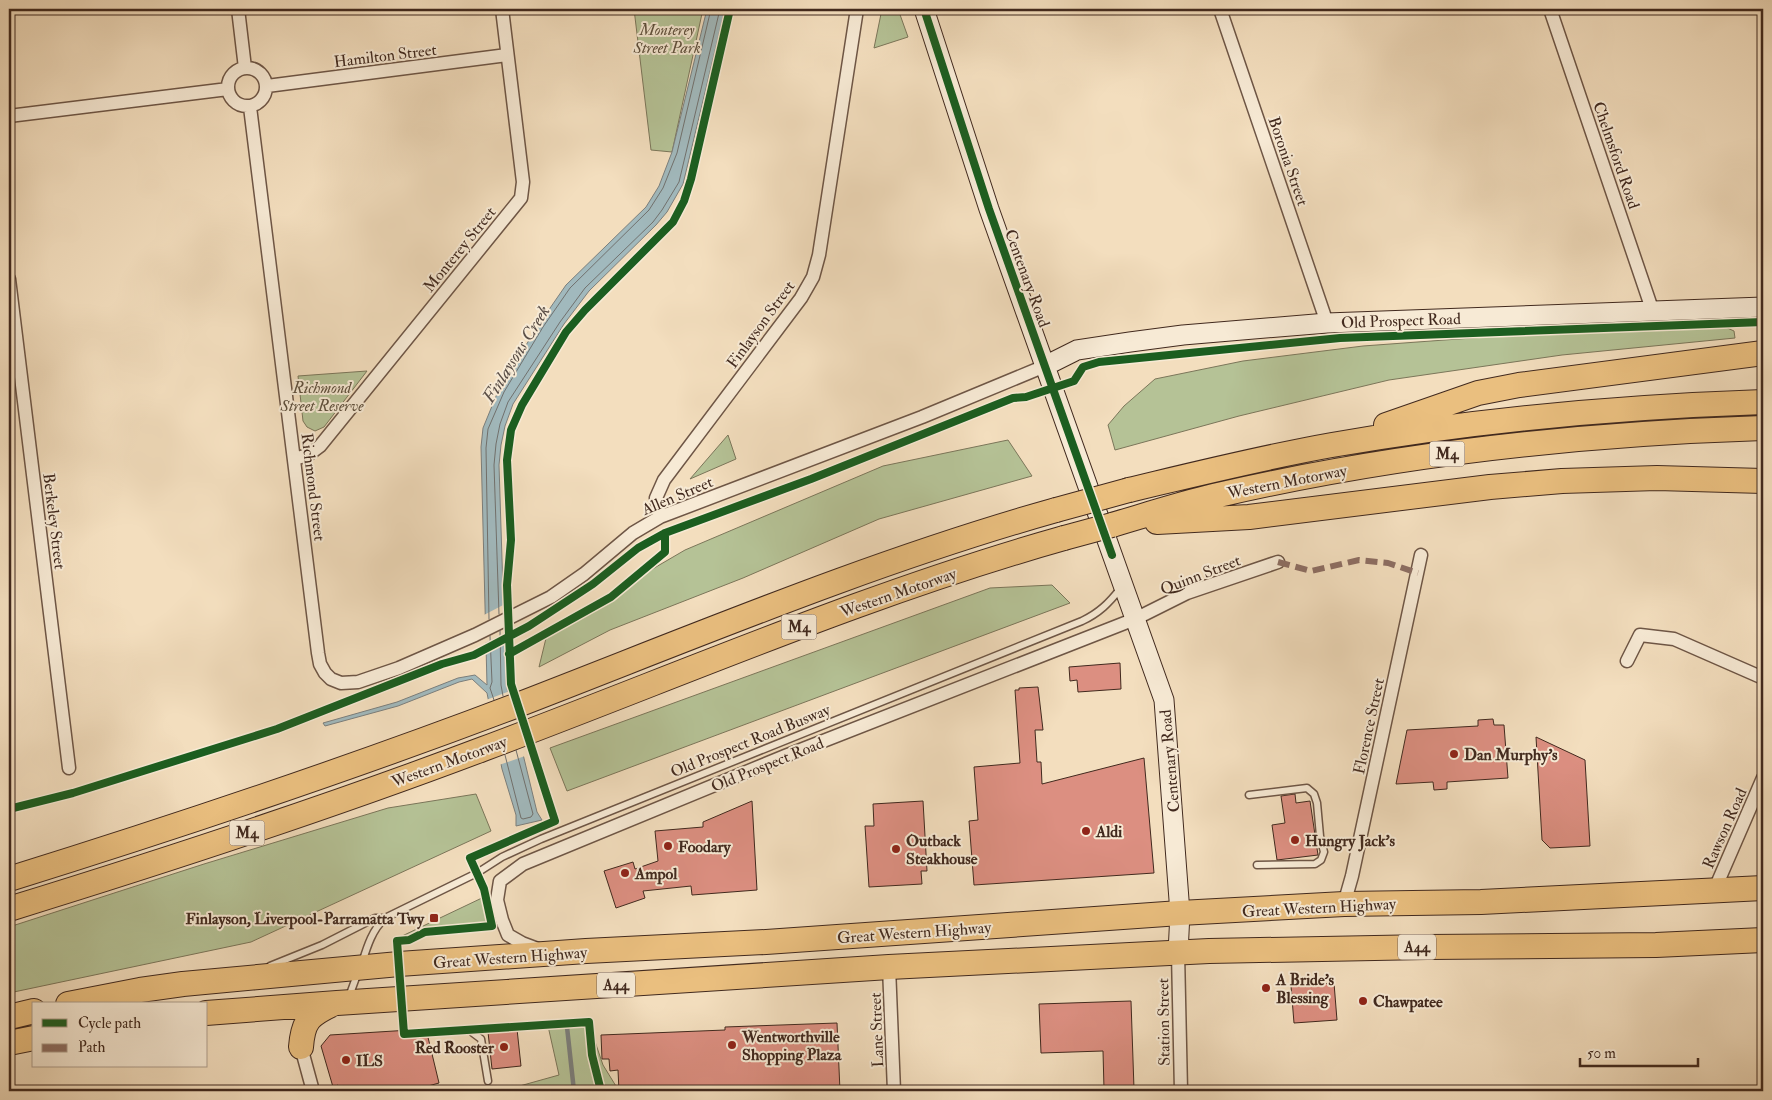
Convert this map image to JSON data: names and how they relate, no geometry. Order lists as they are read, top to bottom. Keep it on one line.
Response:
{"streets":{"highway":["M4","Western Motorway","Great Western Highway","A44"],"main road":["Centenary Road","Old Prospect Road"],"street":["Hamilton Street","Chelmsford Road","Boronia Street","Monterey Street","Finlayson Street","Richmond Street","Allen Street","Berkeley Street","Quinn Street","Florence Street","Rawson Road","Station Street","Lane Street"],"lane":["Old Prospect Road Busway"]},"crossings":[["Hamilton Street","Monterey Street"],["Hamilton Street","Richmond Street"],["Chelmsford Road","Old Prospect Road"],["Boronia Street","Old Prospect Road"],["Monterey Street","Richmond Street"],["Centenary Road","Old Prospect Road"],["Centenary Road","Allen Street"],["Centenary Road","Quinn Street"],["Centenary Road","Old Prospect Road Busway"],["Centenary Road","Great Western Highway"],["Centenary Road","Station Street"],["Old Prospect Road","Allen Street"],["Old Prospect Road","Quinn Street"],["Old Prospect Road","Great Western Highway"],["Finlayson Street","Allen Street"],["Richmond Street","Allen Street"],["Florence Street","Great Western Highway"],["Old Prospect Road Busway","Great Western Highway"],["Rawson Road","Great Western Highway"],["Great Western Highway","Station Street"],["Great Western Highway","Lane Street"]],"water":["Finlaysons Creek"],"parks":["Monterey Street Park","Richmond Street Reserve"],"places":{"other":["Dan Murphy's","Aldi","Hungry Jack's","Foodary","Outback Steakhouse","Ampol","A Bride's Blessing","Chawpatee","Wentworthville Shopping Plaza","Red Rooster","ILS"],"transit":["Finlayson, Liverpool-Parramatta Twy"]},"legend":["Cycle path","Path"],"scale_bar":"50 m"}
